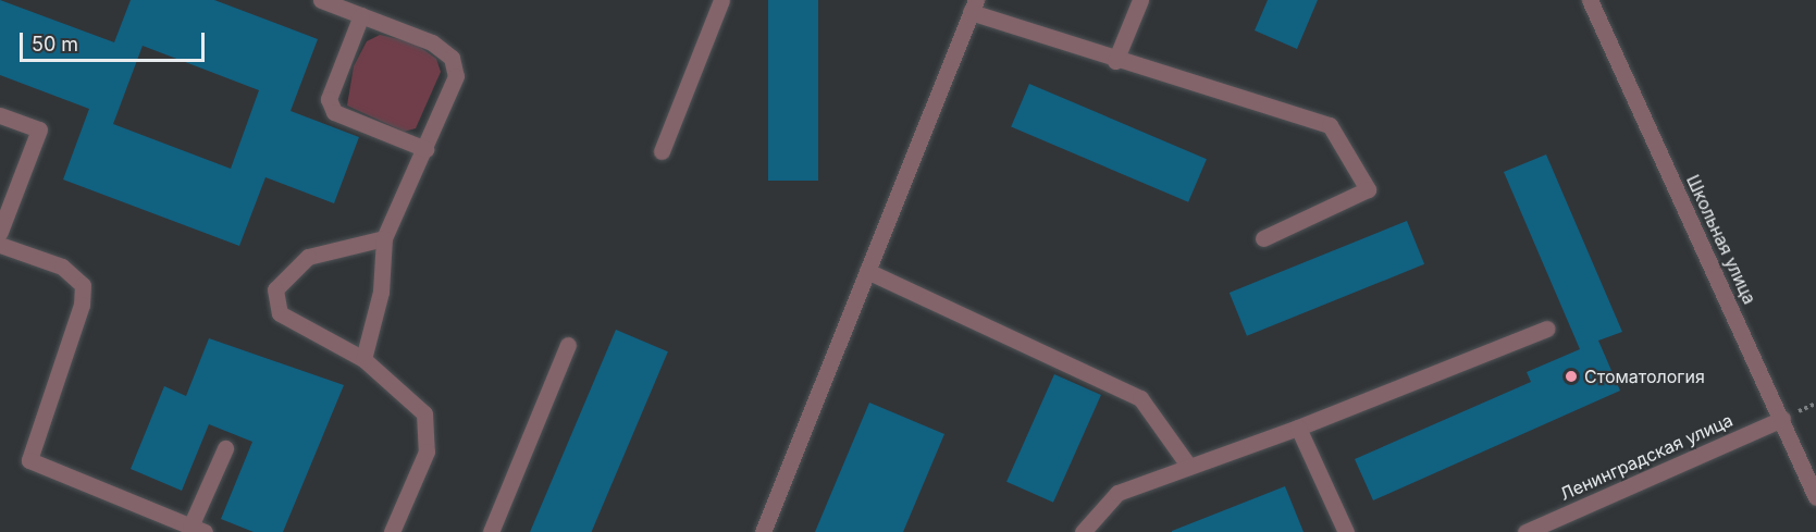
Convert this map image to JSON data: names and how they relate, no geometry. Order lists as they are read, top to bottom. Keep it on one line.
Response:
{"streets":{"street":["Школьная улица","Ленинградская улица"]},"crossings":[["Школьная улица","Ленинградская улица"]],"places":["Стоматология"],"scale_bar":"50 m"}
